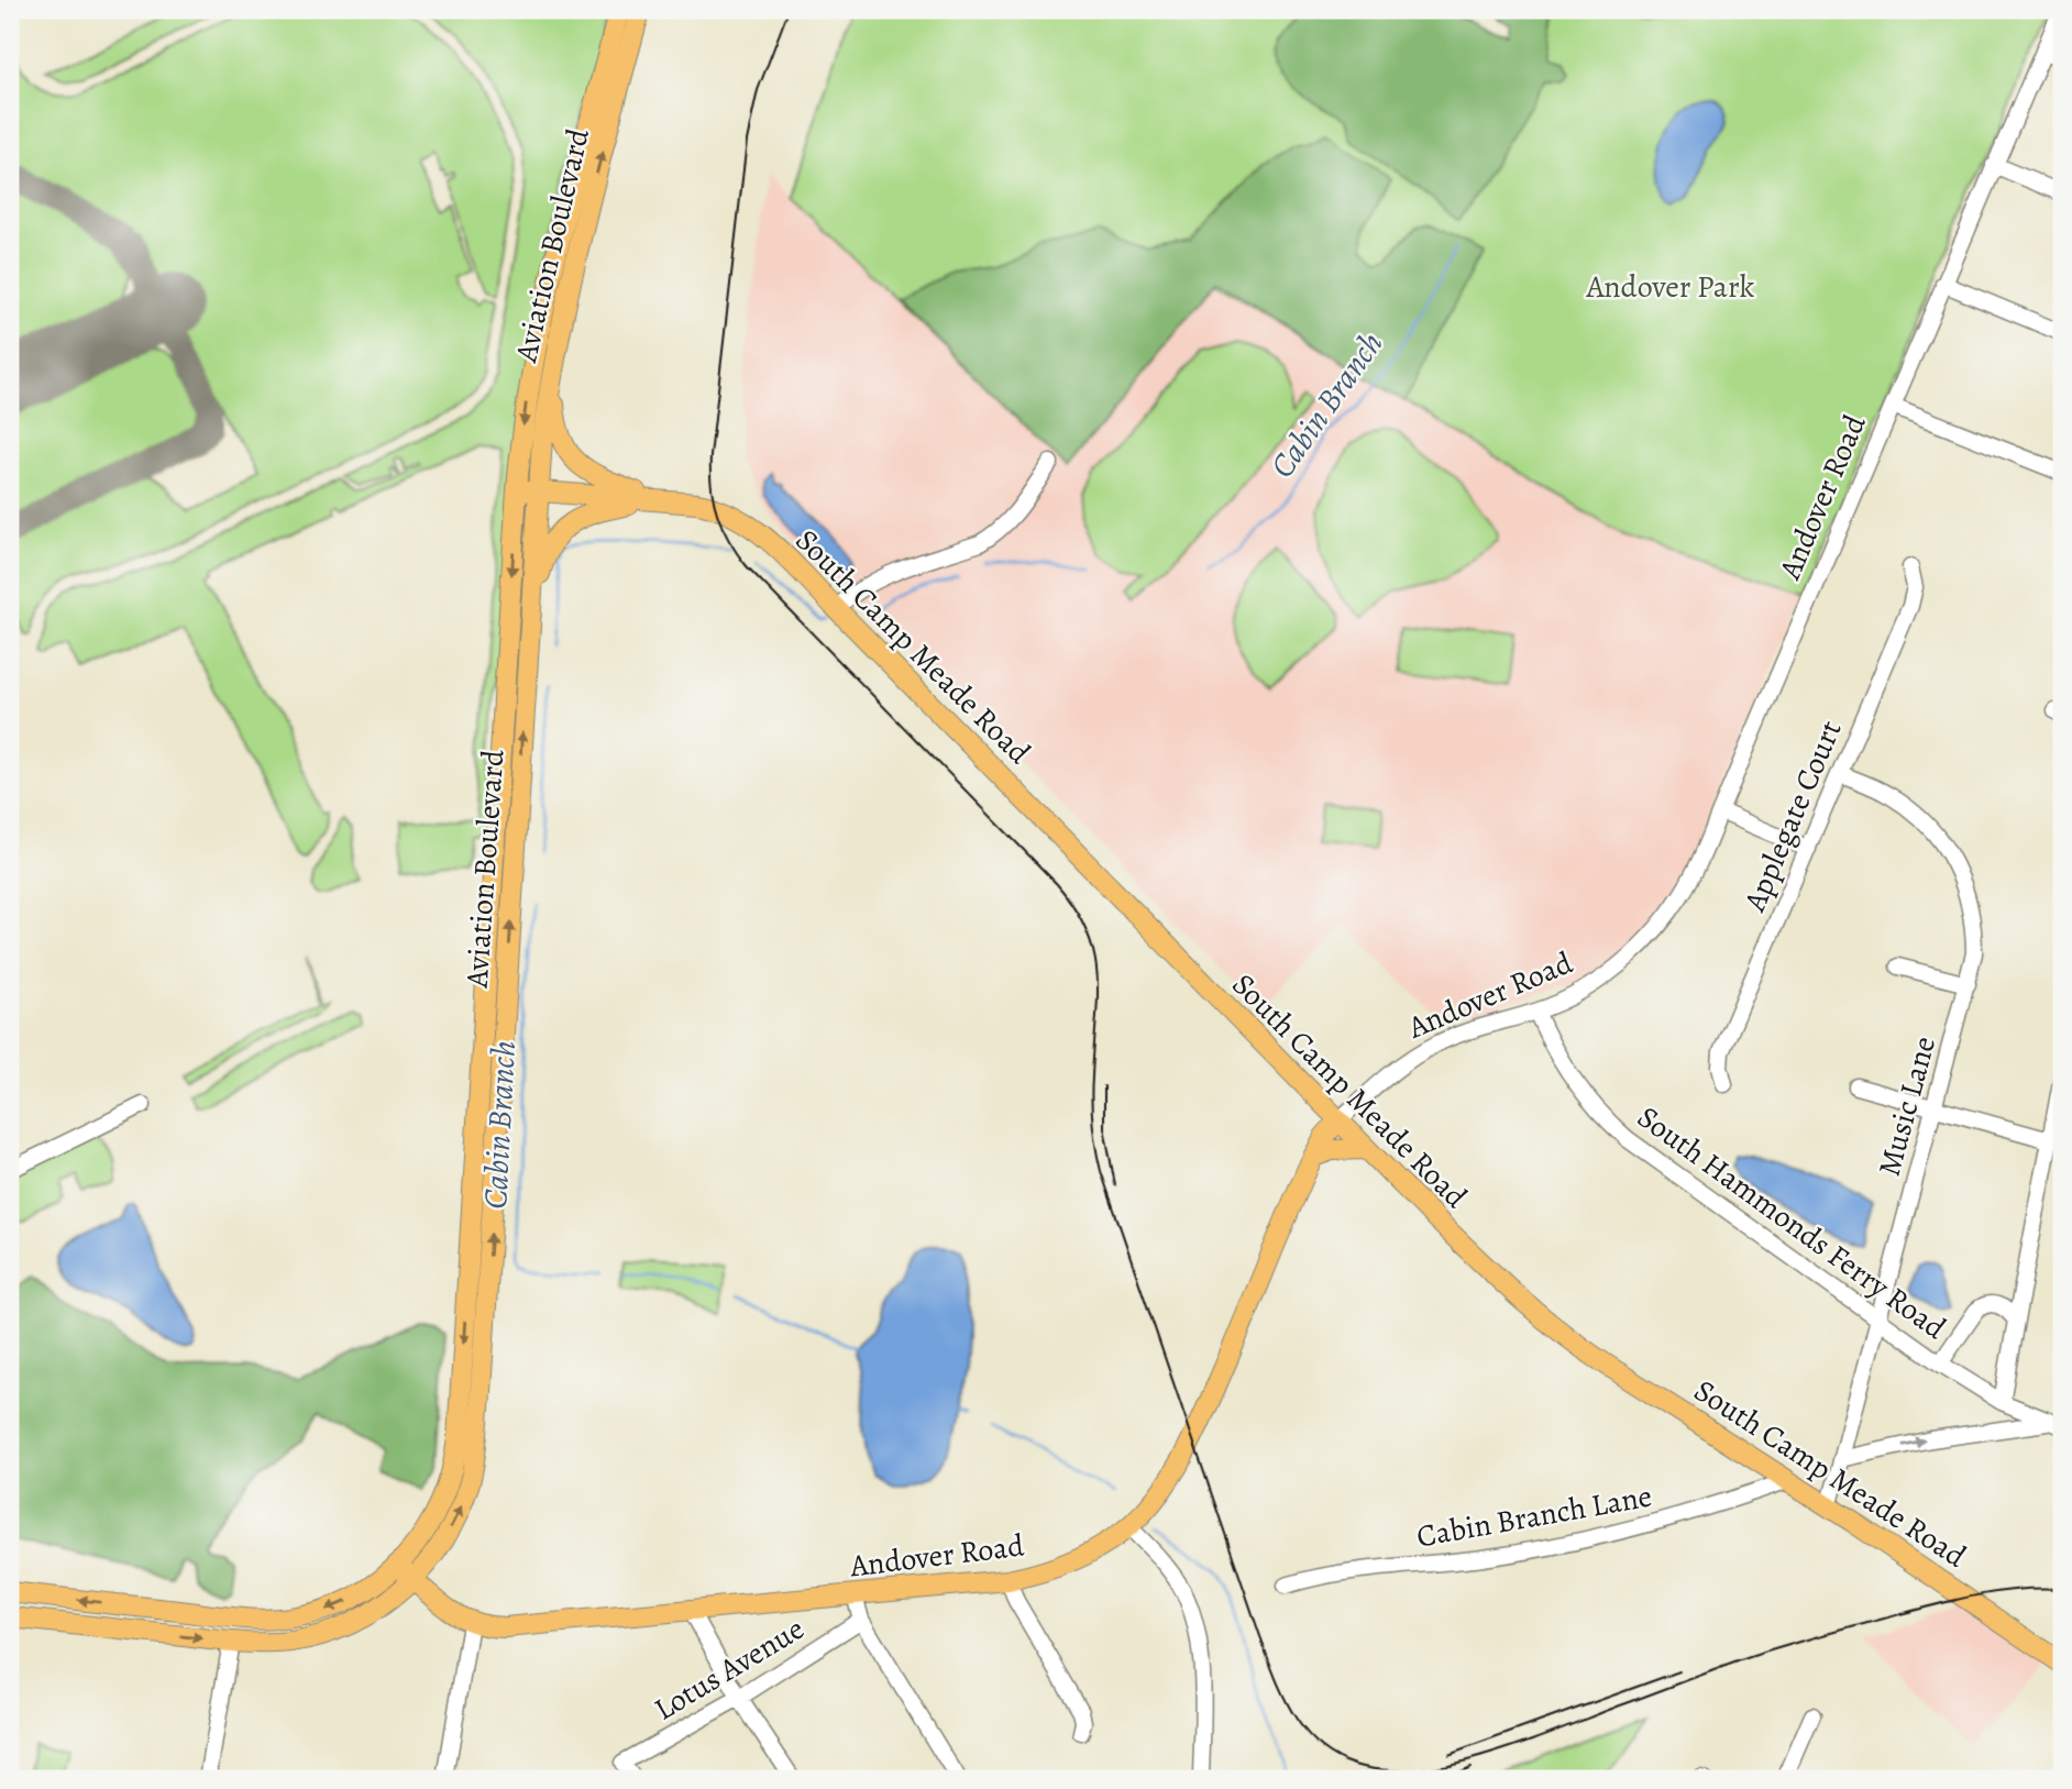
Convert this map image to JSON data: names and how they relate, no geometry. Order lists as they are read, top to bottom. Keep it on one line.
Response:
{"streets":{"main road":["Aviation Boulevard","Andover Road","South Camp Meade Road"],"street":["Applegate Court","Music Lane","South Hammonds Ferry Road","Cabin Branch Lane","Lotus Avenue"]},"crossings":[["Aviation Boulevard","Andover Road"],["Andover Road","South Camp Meade Road"],["Andover Road","South Hammonds Ferry Road"],["South Camp Meade Road","Music Lane"],["South Camp Meade Road","Cabin Branch Lane"],["Applegate Court","Music Lane"],["Music Lane","South Hammonds Ferry Road"]],"water":["Cabin Branch"],"parks":["Andover Park"]}
